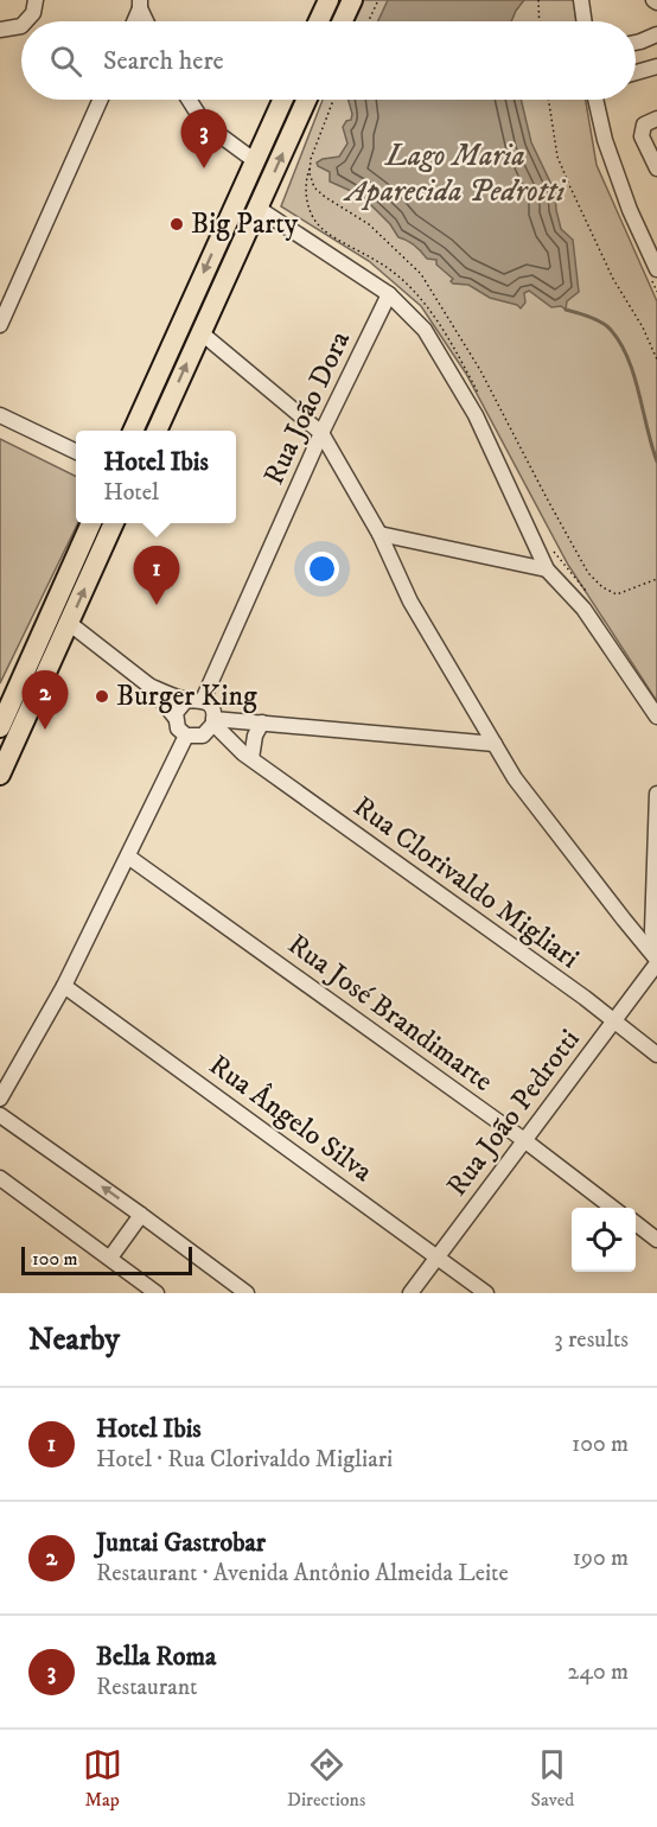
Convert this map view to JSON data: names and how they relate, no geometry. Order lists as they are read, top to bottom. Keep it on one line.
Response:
{"streets":{"street":["Rua João Dora","Rua Clorivaldo Migliari","Rua José Brandimarte","Rua João Pedrotti","Rua Ângelo Silva"]},"crossings":[["Rua João Dora","Rua Clorivaldo Migliari"],["Rua Clorivaldo Migliari","Rua João Pedrotti"],["Rua José Brandimarte","Rua João Pedrotti"],["Rua João Pedrotti","Rua Ângelo Silva"]],"water":["Lago Maria Aparecida Pedrotti"],"places":["Big Party","Burger King"],"scale_bar":"100 m","page":{"search":"Search here","pins":["3","1","2"],"popup":["Hotel Ibis","Hotel"],"scale":"100 m","heading":["Nearby","3 results"],"list":[{"mark":"1","name":"Hotel Ibis","note":"Hotel · Rua Clorivaldo Migliari","value":"100 m"},{"mark":"2","name":"Juntai Gastrobar","note":"Restaurant · Avenida Antônio Almeida Leite","value":"190 m"},{"mark":"3","name":"Bella Roma","note":"Restaurant","value":"240 m"}],"nav":["Map","Directions","Saved"]}}
